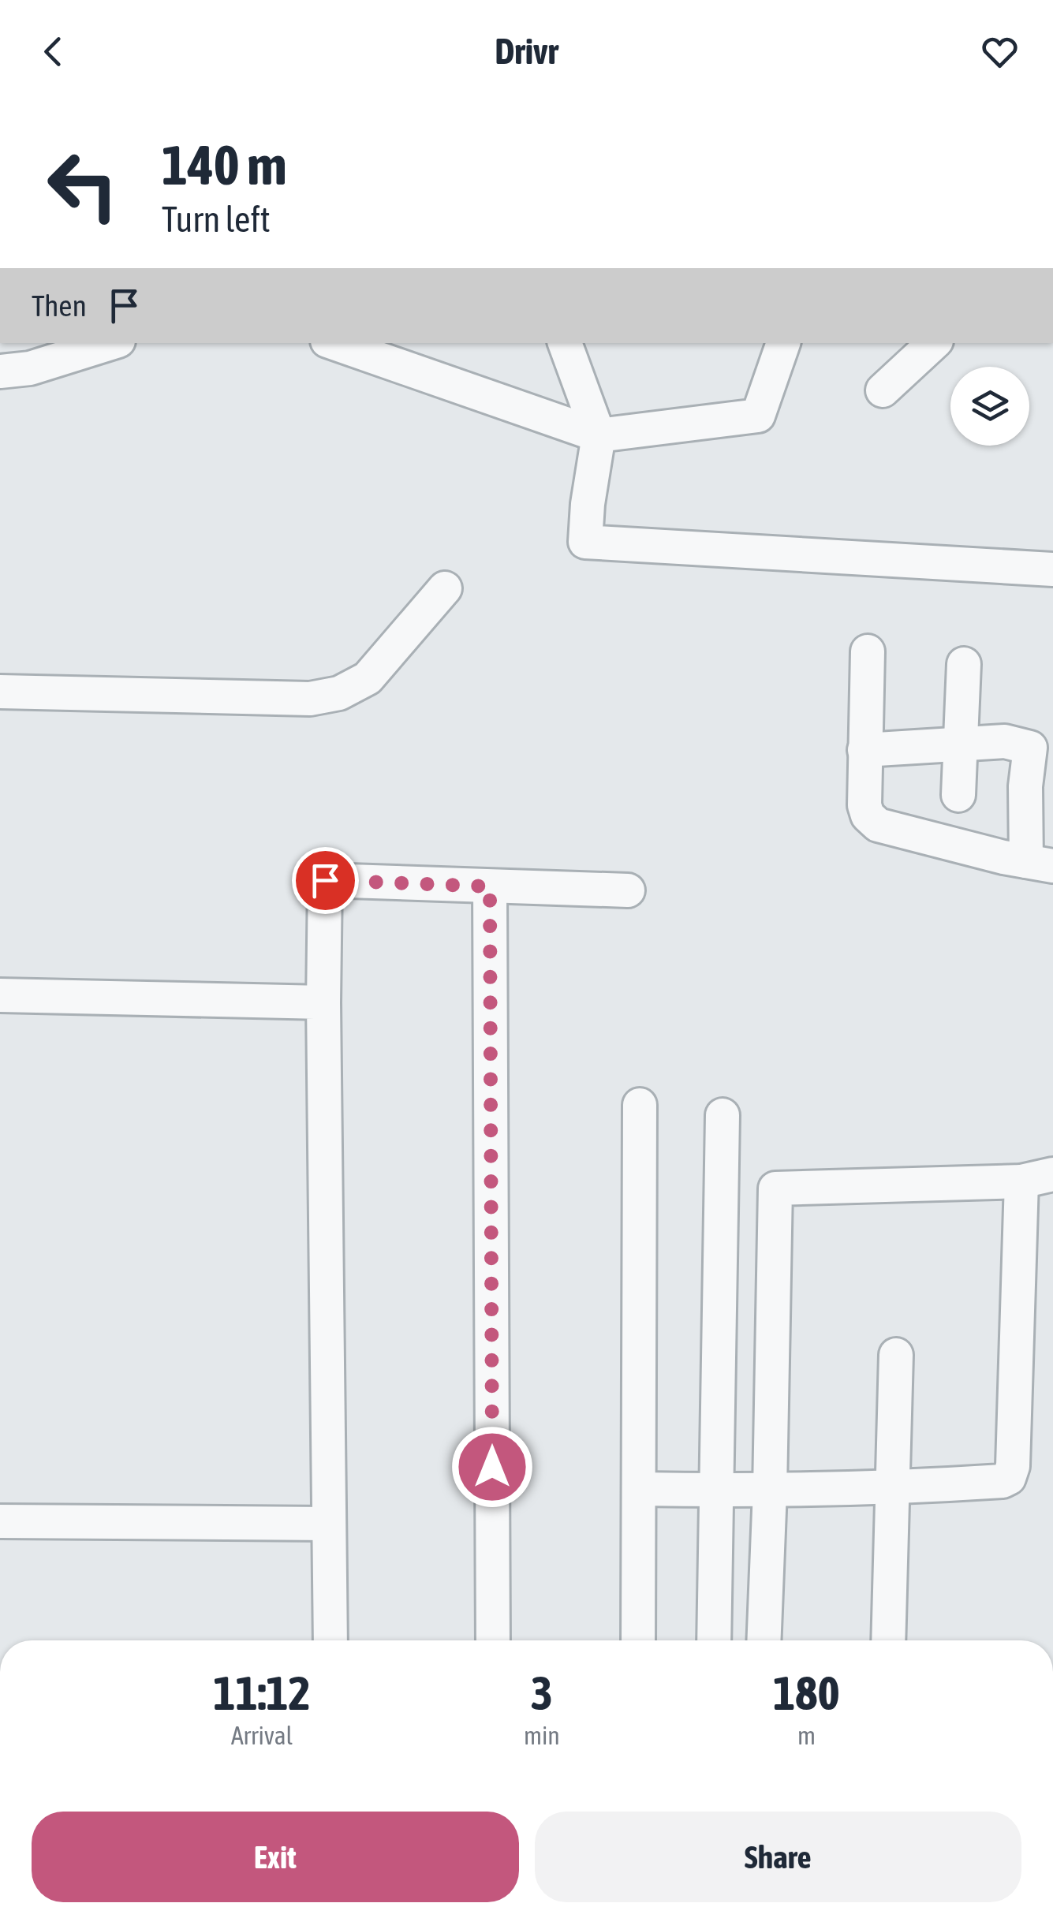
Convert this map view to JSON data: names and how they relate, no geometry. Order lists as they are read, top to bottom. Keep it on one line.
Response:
{"page":{"header":"Drivr","turn":["140 m","Turn left"],"then":"Then","eta":["11:12","Arrival","3","min","180","m"],"buttons":["Exit","Share"]}}
